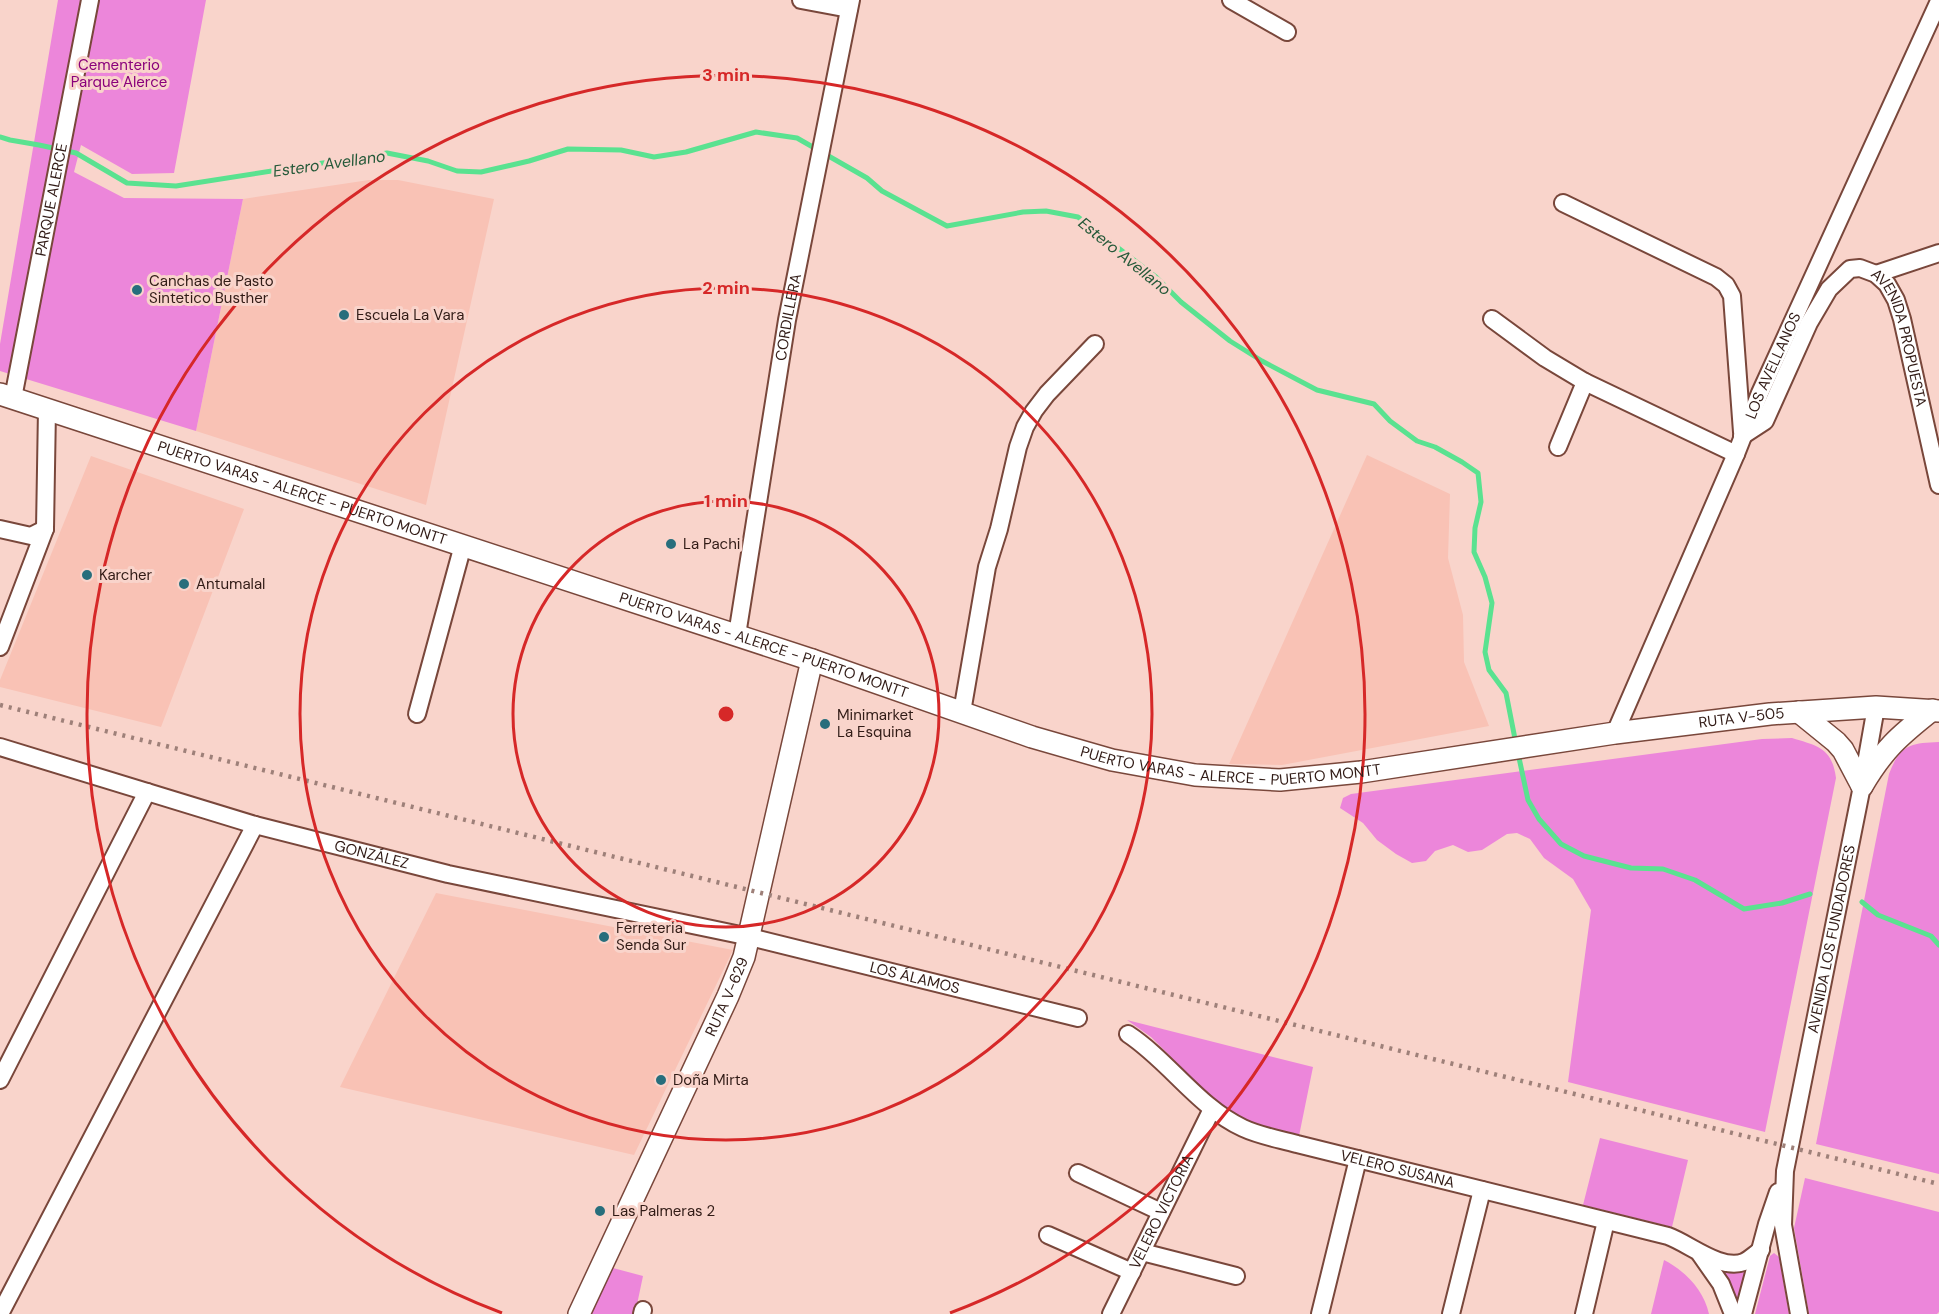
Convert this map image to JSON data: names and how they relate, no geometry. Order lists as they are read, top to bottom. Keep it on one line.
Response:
{"streets":{"main road":["PUERTO VARAS - ALERCE - PUERTO MONTT","RUTA V-505","RUTA V-629"],"street":["PARQUE ALERCE","CORDILLERA","AVENIDA PROPUESTA","LOS AVELLANOS","GONZÁLEZ","AVENIDA LOS FUNDADORES","LOS ÁLAMOS","VELERO SUSANA","VELERO VICTORIA"]},"crossings":[["PARQUE ALERCE","PUERTO VARAS - ALERCE - PUERTO MONTT"],["CORDILLERA","PUERTO VARAS - ALERCE - PUERTO MONTT"],["AVENIDA PROPUESTA","LOS AVELLANOS"],["LOS AVELLANOS","RUTA V-505"],["PUERTO VARAS - ALERCE - PUERTO MONTT","RUTA V-505"],["PUERTO VARAS - ALERCE - PUERTO MONTT","RUTA V-629"],["RUTA V-505","AVENIDA LOS FUNDADORES"],["GONZÁLEZ","LOS ÁLAMOS"],["GONZÁLEZ","RUTA V-629"],["AVENIDA LOS FUNDADORES","VELERO SUSANA"],["LOS ÁLAMOS","RUTA V-629"],["VELERO SUSANA","VELERO VICTORIA"]],"water":["Estero Avellano"],"parks":["Cementerio Parque Alerce"],"places":["Canchas de Pasto Sintetico Busther","Escuela La Vara","La Pachi","Karcher","Antumalal","Minimarket La Esquina","Ferreteria Senda Sur","Doña Mirta","Las Palmeras 2"],"rings":["3 min","2 min","1 min"]}
